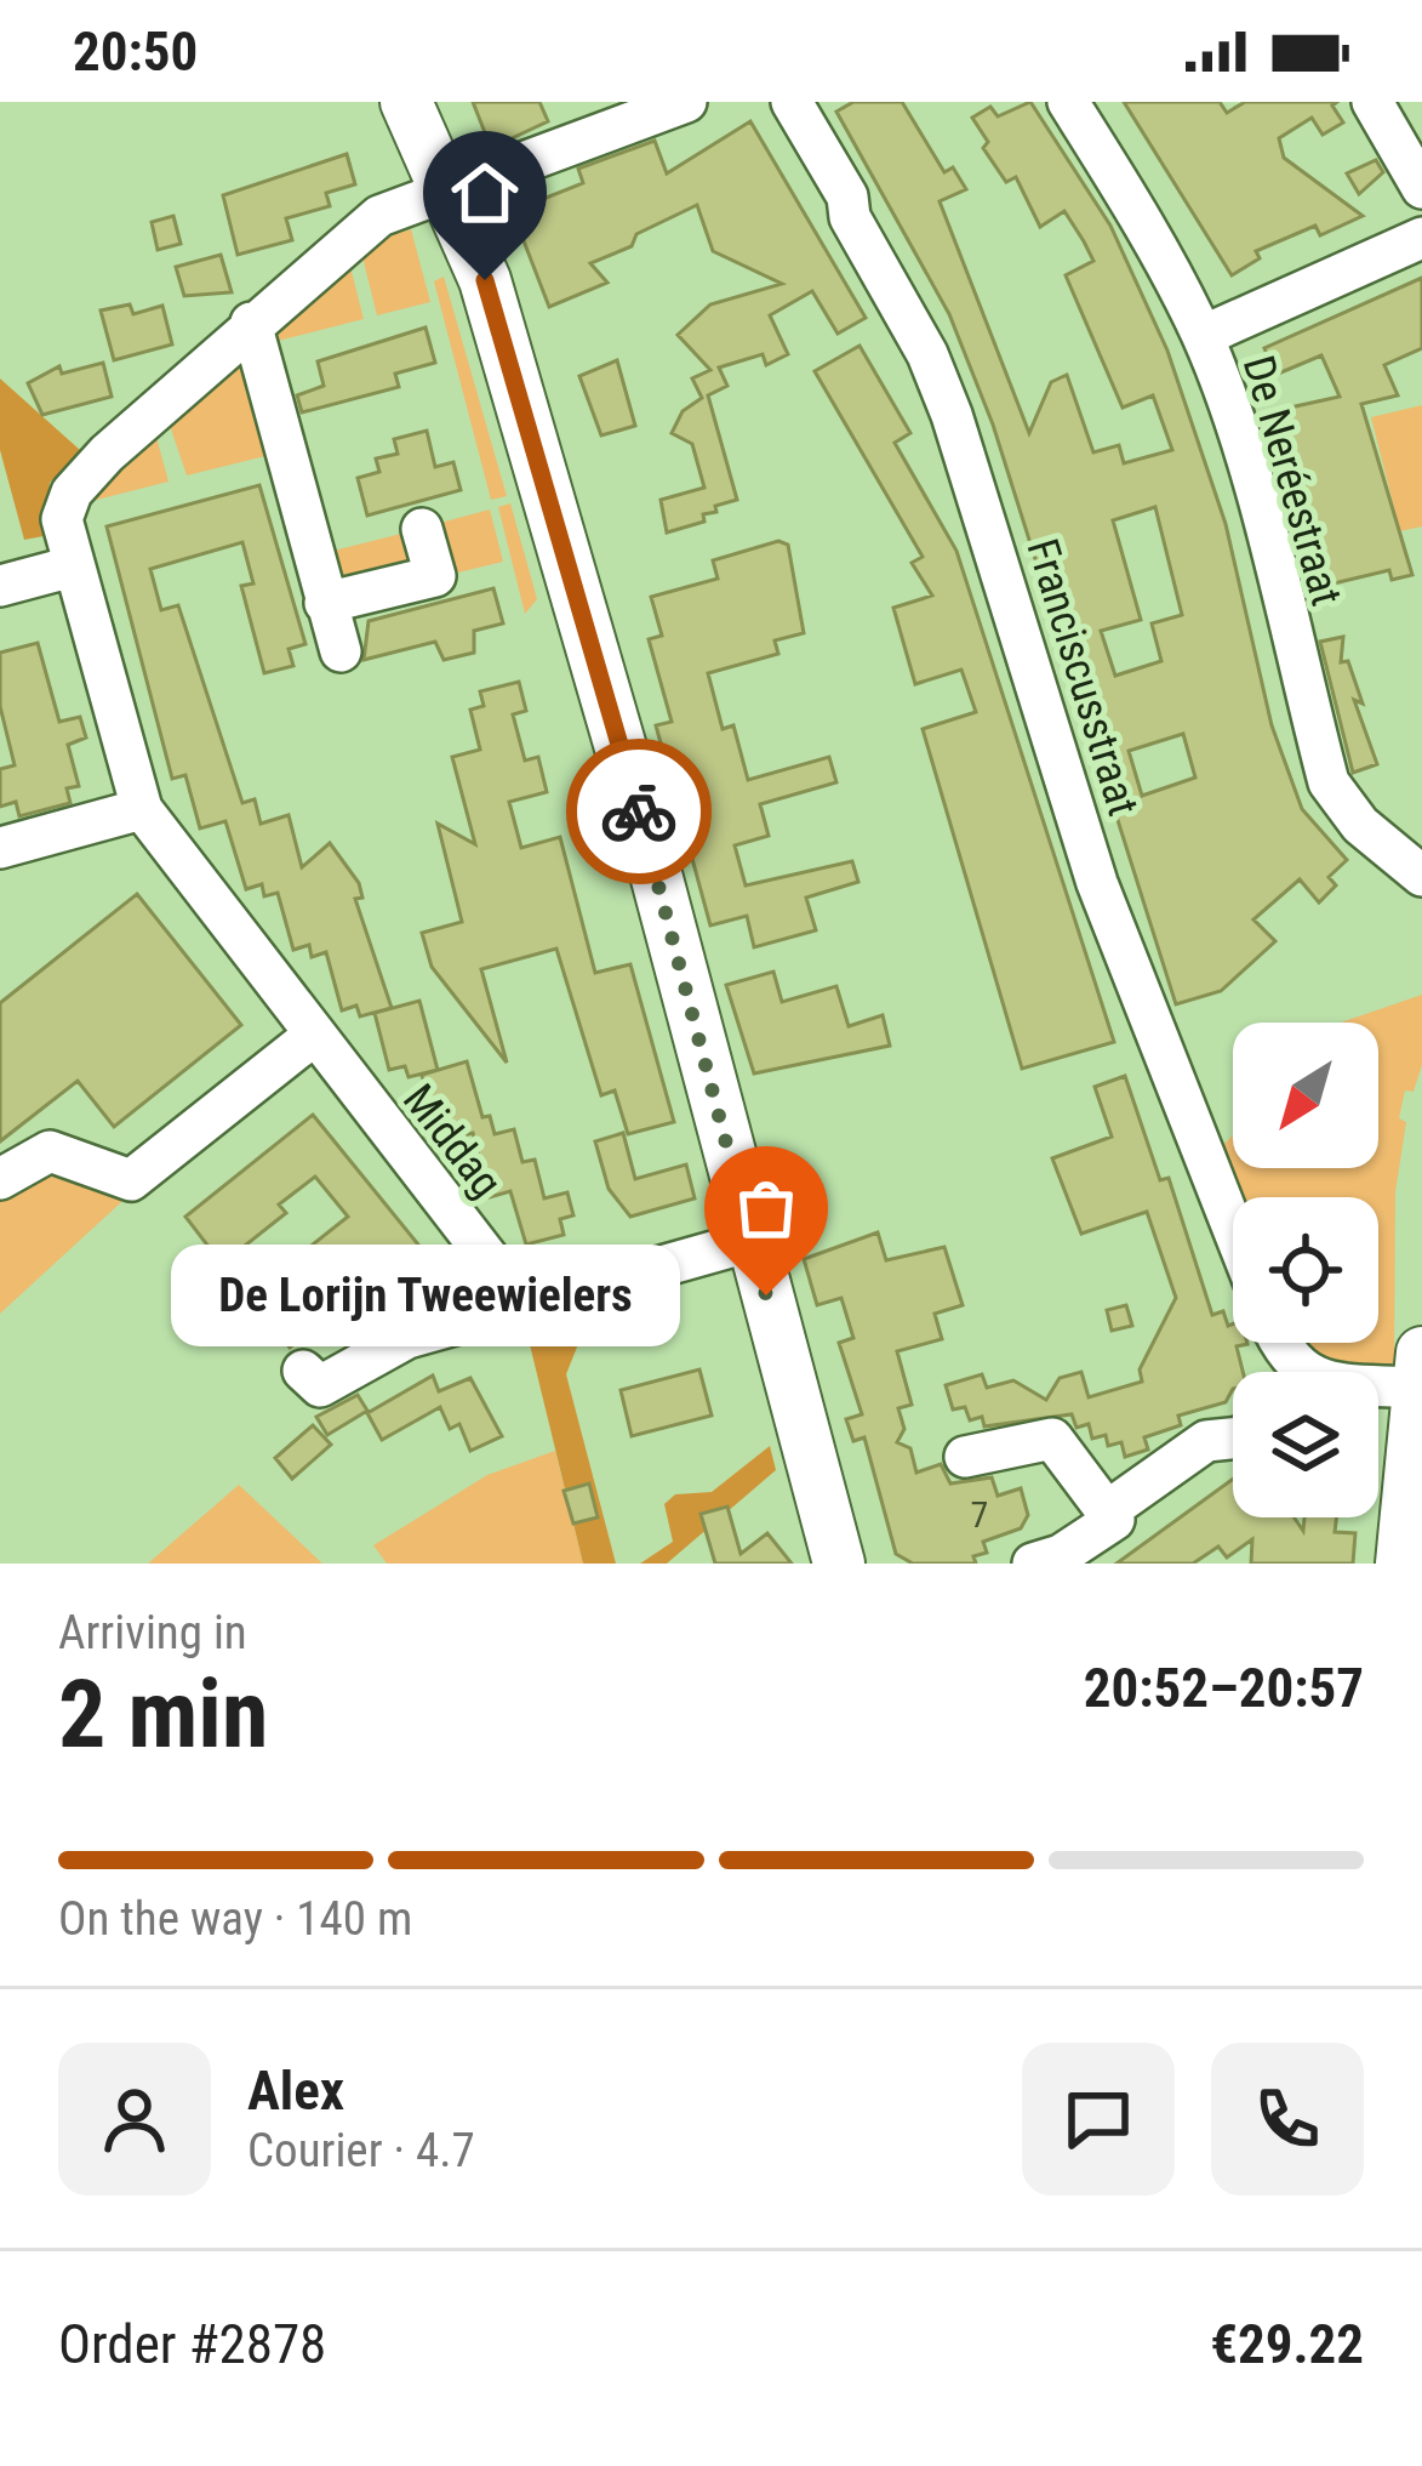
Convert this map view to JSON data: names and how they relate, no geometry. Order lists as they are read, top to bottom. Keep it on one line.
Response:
{"streets":{"street":["De Neréestraat","Franciscusstraat","Middag"]},"places":["De Lorijn Tweewielers"],"house_numbers":["7"],"north":"bottom left","page":{"status":"20:50","bubble":"De Lorijn Tweewielers","heading":["2 min","Arriving in","20:52–20:57"],"panel":["Alex","Courier · 4.7","Order #2878","€29.22"],"bar":"On the way · 140 m"}}
